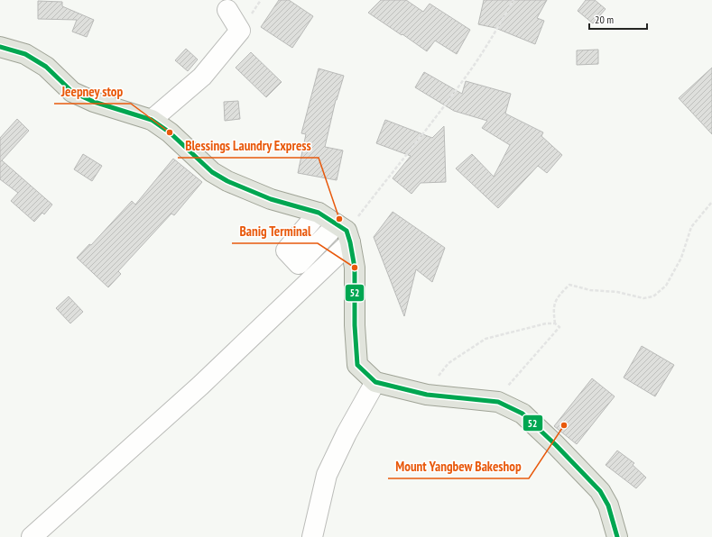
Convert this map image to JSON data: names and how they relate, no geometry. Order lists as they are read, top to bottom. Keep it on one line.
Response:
{"places":["Jeepney stop","Blessings Laundry Express","Banig Terminal","Mount Yangbew Bakeshop"],"lines":["transit line 52"],"scale_bar":"20 m"}
